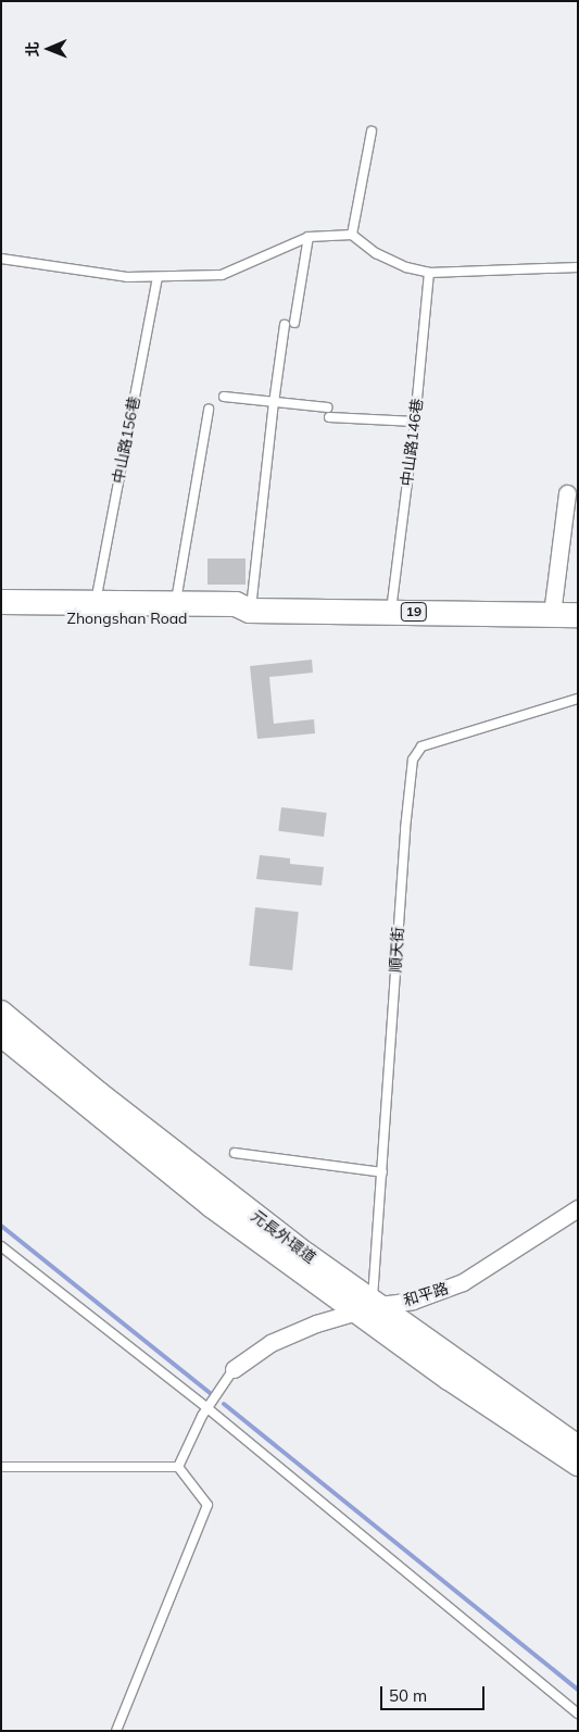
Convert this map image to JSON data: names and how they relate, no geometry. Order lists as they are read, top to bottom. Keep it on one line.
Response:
{"streets":{"main road":["19","Zhongshan Road"],"street":["元長外環道","和平路"],"lane":["中山路156巷","中山路146巷","順天街"]},"crossings":[["中山路156巷","Zhongshan Road"],["中山路146巷","Zhongshan Road"],["順天街","元長外環道"],["順天街","和平路"],["元長外環道","和平路"]],"scale_bar":"50 m","north":"left"}
